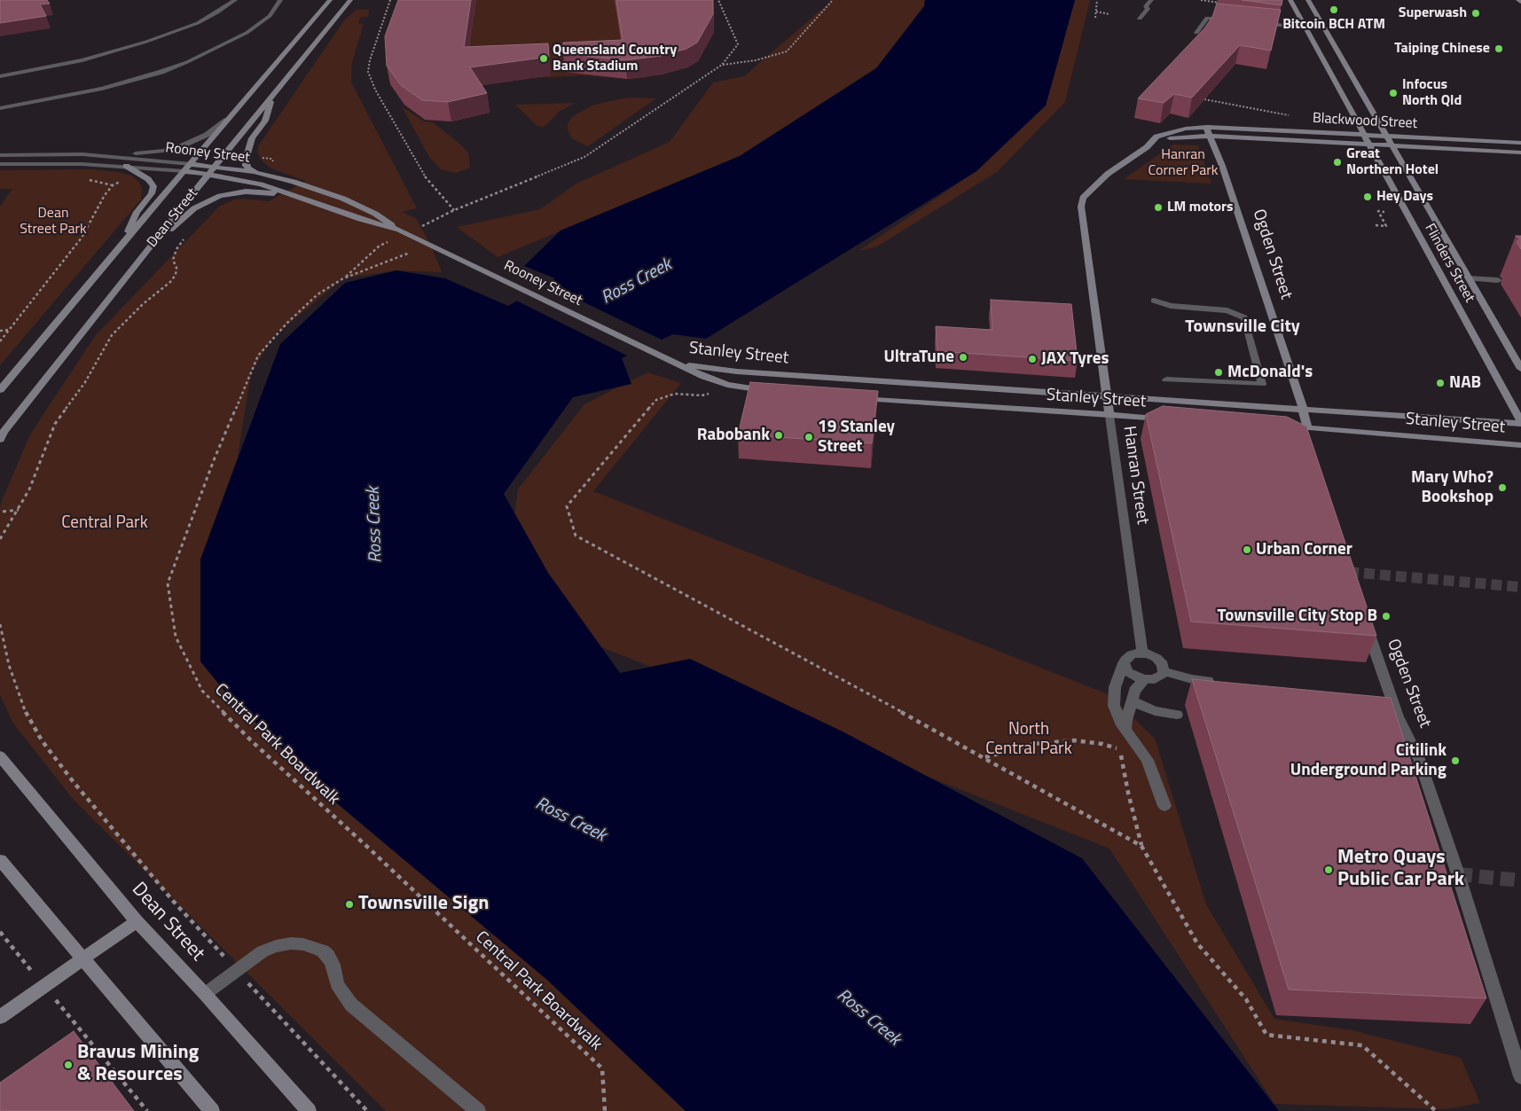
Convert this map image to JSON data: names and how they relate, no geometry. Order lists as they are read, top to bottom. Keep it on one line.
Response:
{"streets":{"main road":["Blackwood Street","Rooney Street","Dean Street","Ogden Street","Flinders Street","Stanley Street","Hanran Street"],"path":["Central Park Boardwalk"]},"crossings":[["Blackwood Street","Ogden Street"],["Blackwood Street","Flinders Street"],["Blackwood Street","Hanran Street"],["Rooney Street","Dean Street"],["Rooney Street","Stanley Street"],["Ogden Street","Stanley Street"],["Ogden Street","Hanran Street"],["Flinders Street","Stanley Street"],["Stanley Street","Hanran Street"]],"districts":["Townsville City"],"water":["Ross Creek"],"parks":["Hanran Corner Park","Dean Street Park","Central Park","North Central Park"],"places":["Bitcoin BCH ATM","Superwash","Taiping Chinese","Queensland Country Bank Stadium","Infocus North Qld","Great Northern Hotel","Hey Days","LM motors","UltraTune","JAX Tyres","McDonald's","NAB","Rabobank","19 Stanley Street","Mary Who? Bookshop","Urban Corner","Townsville City Stop B","Citilink Underground Parking","Metro Quays Public Car Park","Townsville Sign","Bravus Mining & Resources"]}
